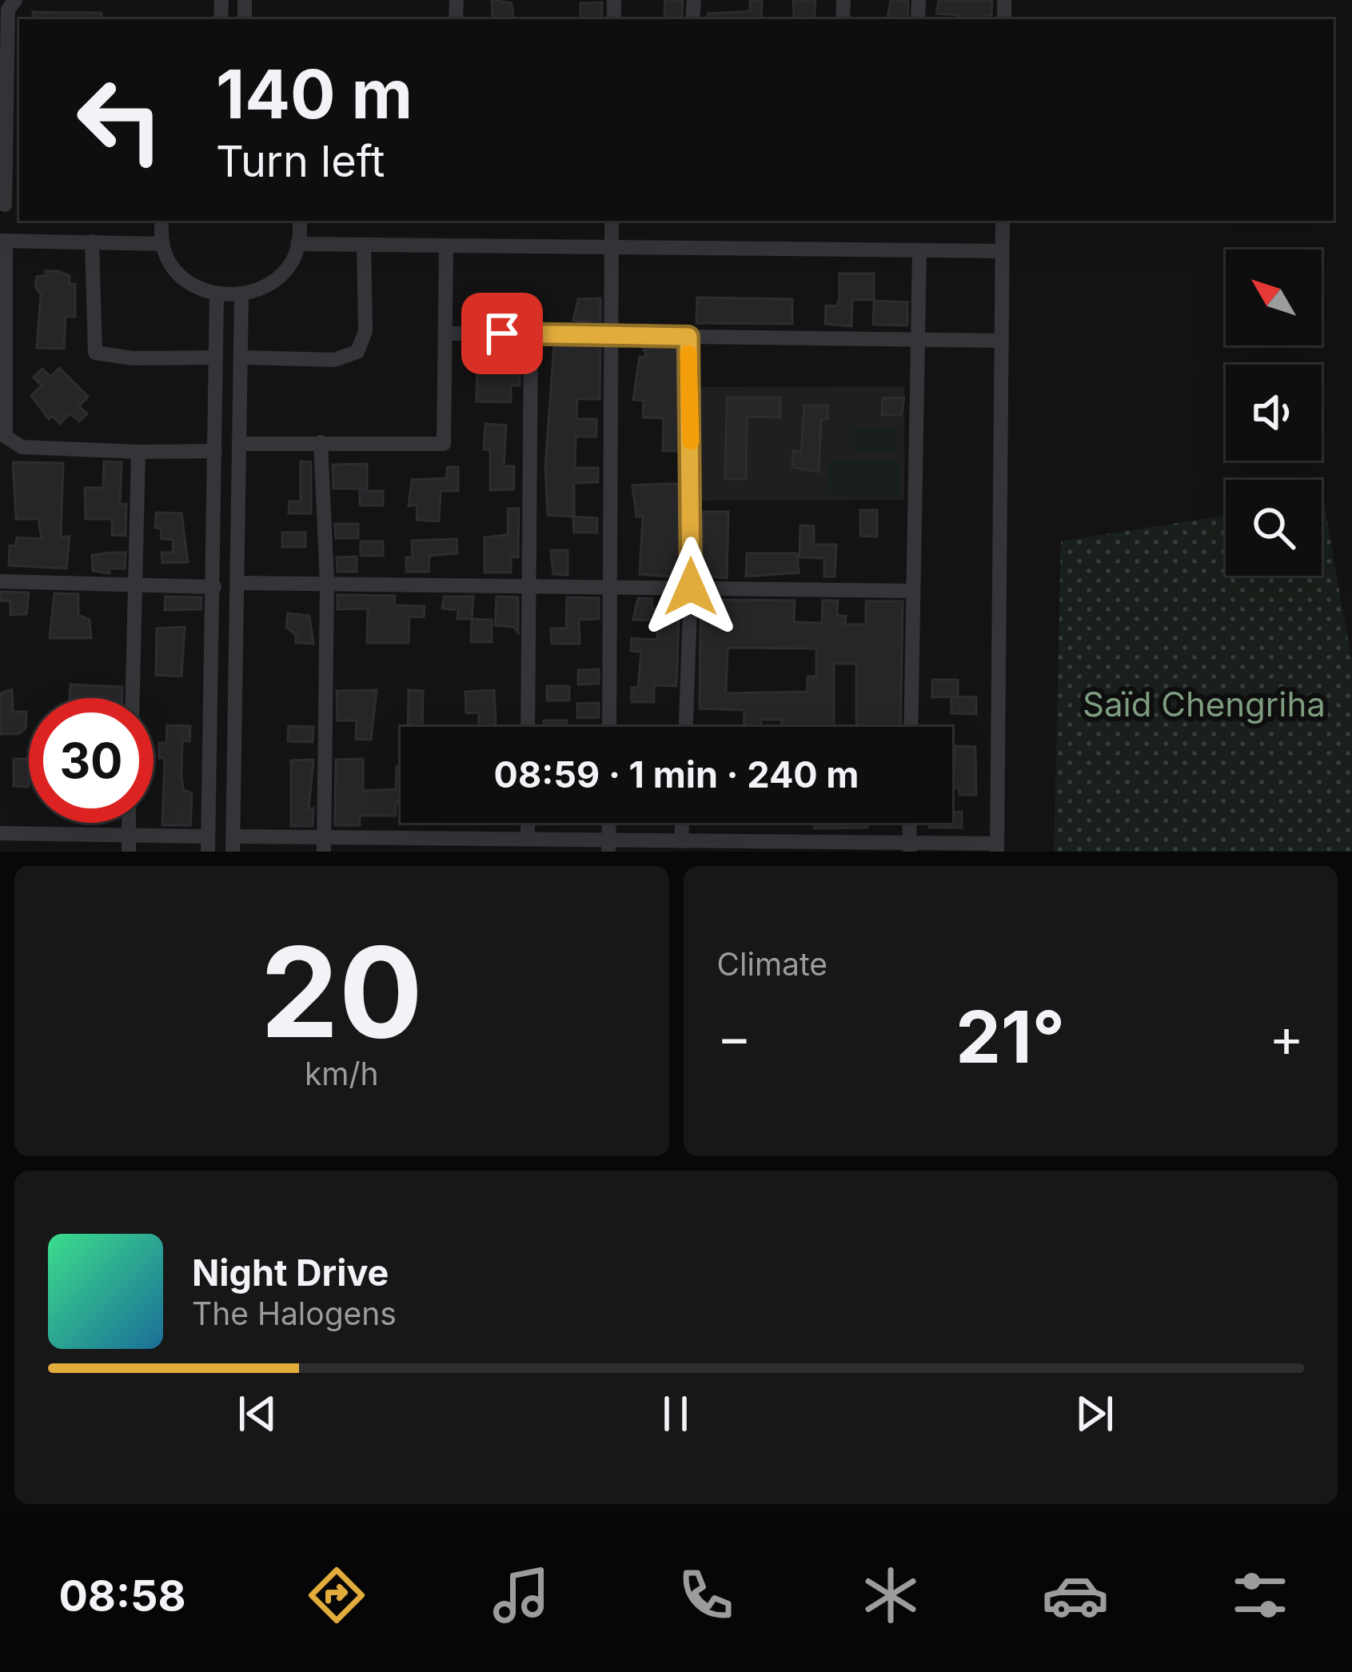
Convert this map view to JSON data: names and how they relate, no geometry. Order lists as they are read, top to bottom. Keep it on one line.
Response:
{"parks":["Saïd Chengriha"],"north":"top left","page":{"turn":["140 m","Turn left"],"limit":"30","trip":"08:59 · 1 min · 240 m","tile":[["20","km/h"],"Climate"],"heat":["−","21°","+"],"song":["Night Drive","The Halogens"],"tabs":"08:58"}}
